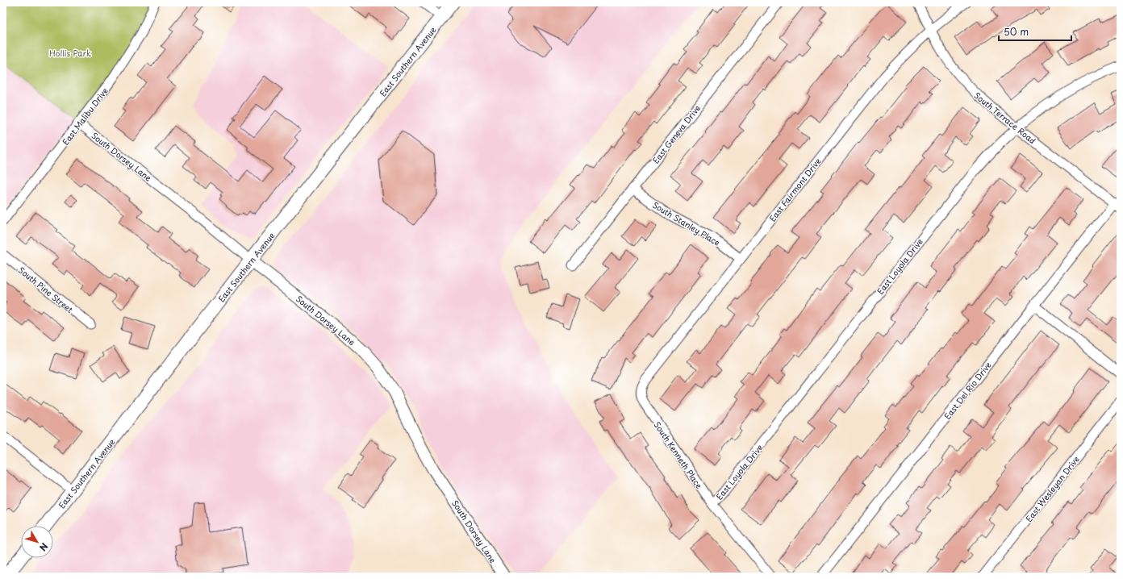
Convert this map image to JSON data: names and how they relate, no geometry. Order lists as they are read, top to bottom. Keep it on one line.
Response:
{"streets":{"main road":["East Southern Avenue"],"street":["East Malibu Drive","South Terrace Road","East Geneva Drive","South Dorsey Lane","East Fairmont Drive","South Stanley Place","East Loyola Drive","South Pine Street","East Del Rio Drive","South Kenneth Place","East Wesleyan Drive"]},"crossings":[["East Southern Avenue","South Dorsey Lane"],["East Malibu Drive","South Dorsey Lane"],["South Terrace Road","East Fairmont Drive"],["South Terrace Road","East Loyola Drive"],["South Terrace Road","East Del Rio Drive"],["East Geneva Drive","South Stanley Place"],["East Fairmont Drive","South Stanley Place"],["East Fairmont Drive","South Kenneth Place"],["East Loyola Drive","South Kenneth Place"]],"parks":["Hollis Park"],"scale_bar":"50 m","north":"bottom right"}
